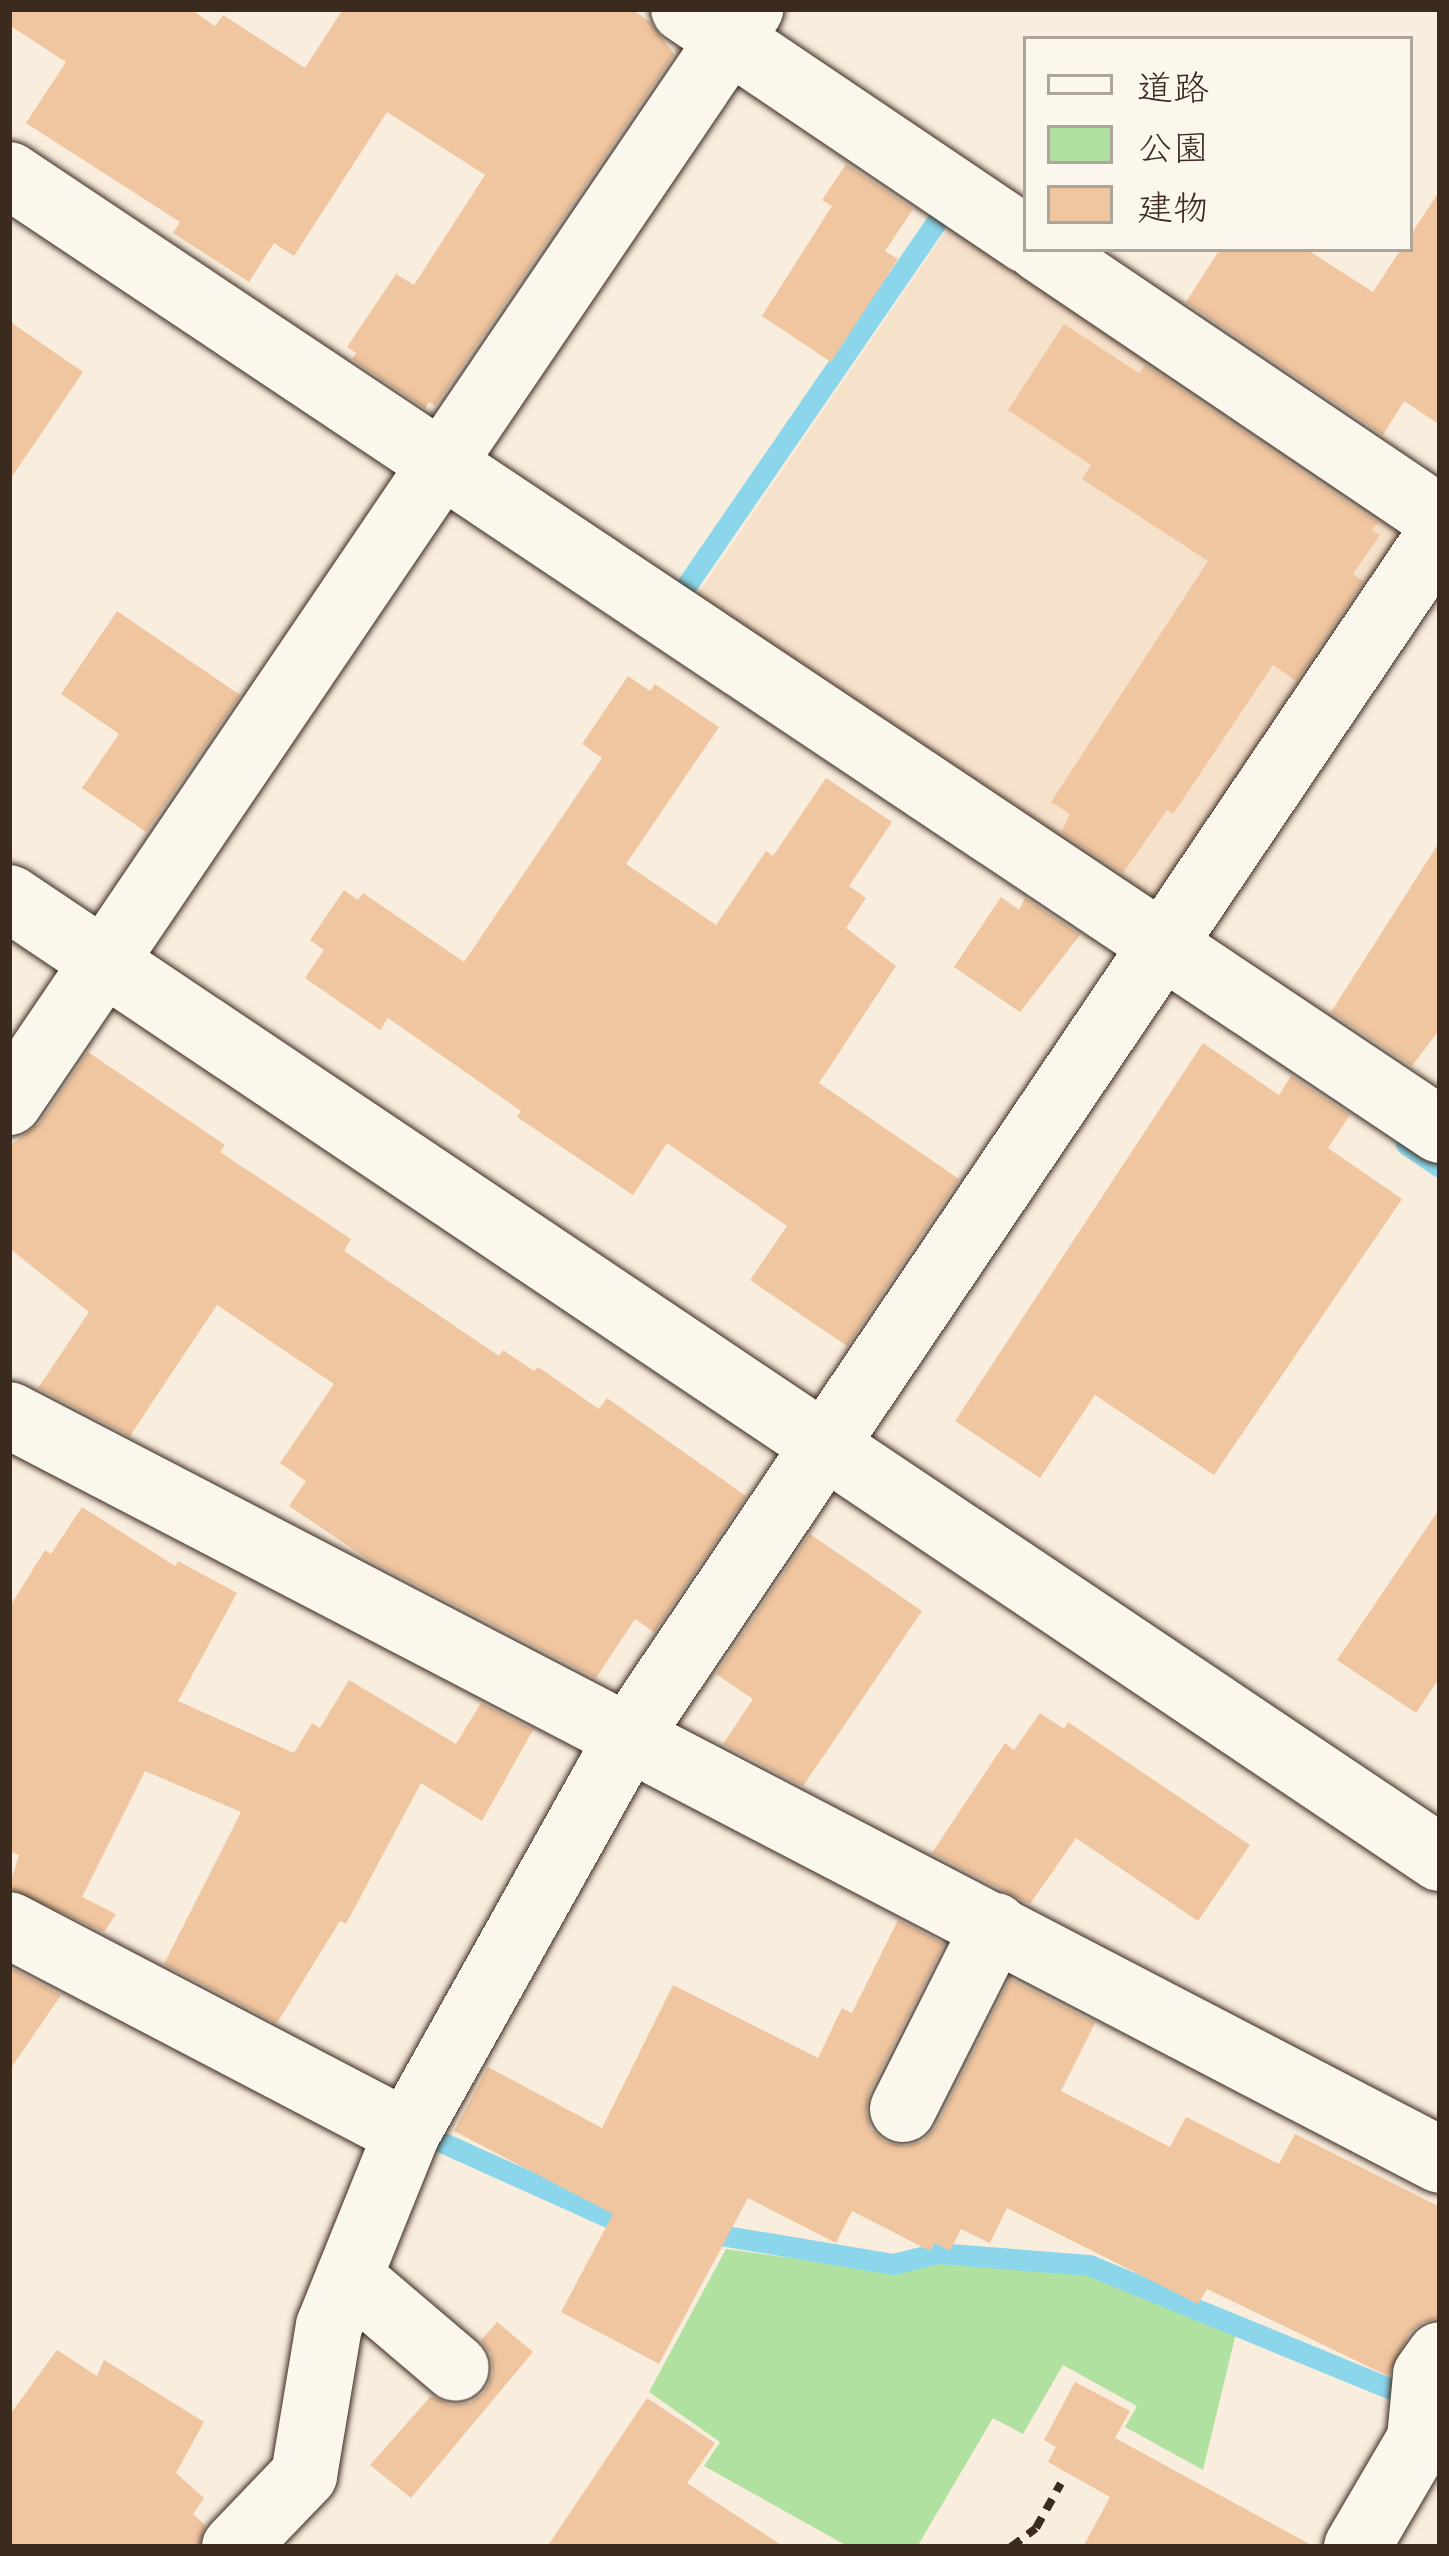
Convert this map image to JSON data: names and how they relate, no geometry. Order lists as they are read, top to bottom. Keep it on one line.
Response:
{"legend":["道路","公園","建物"]}
